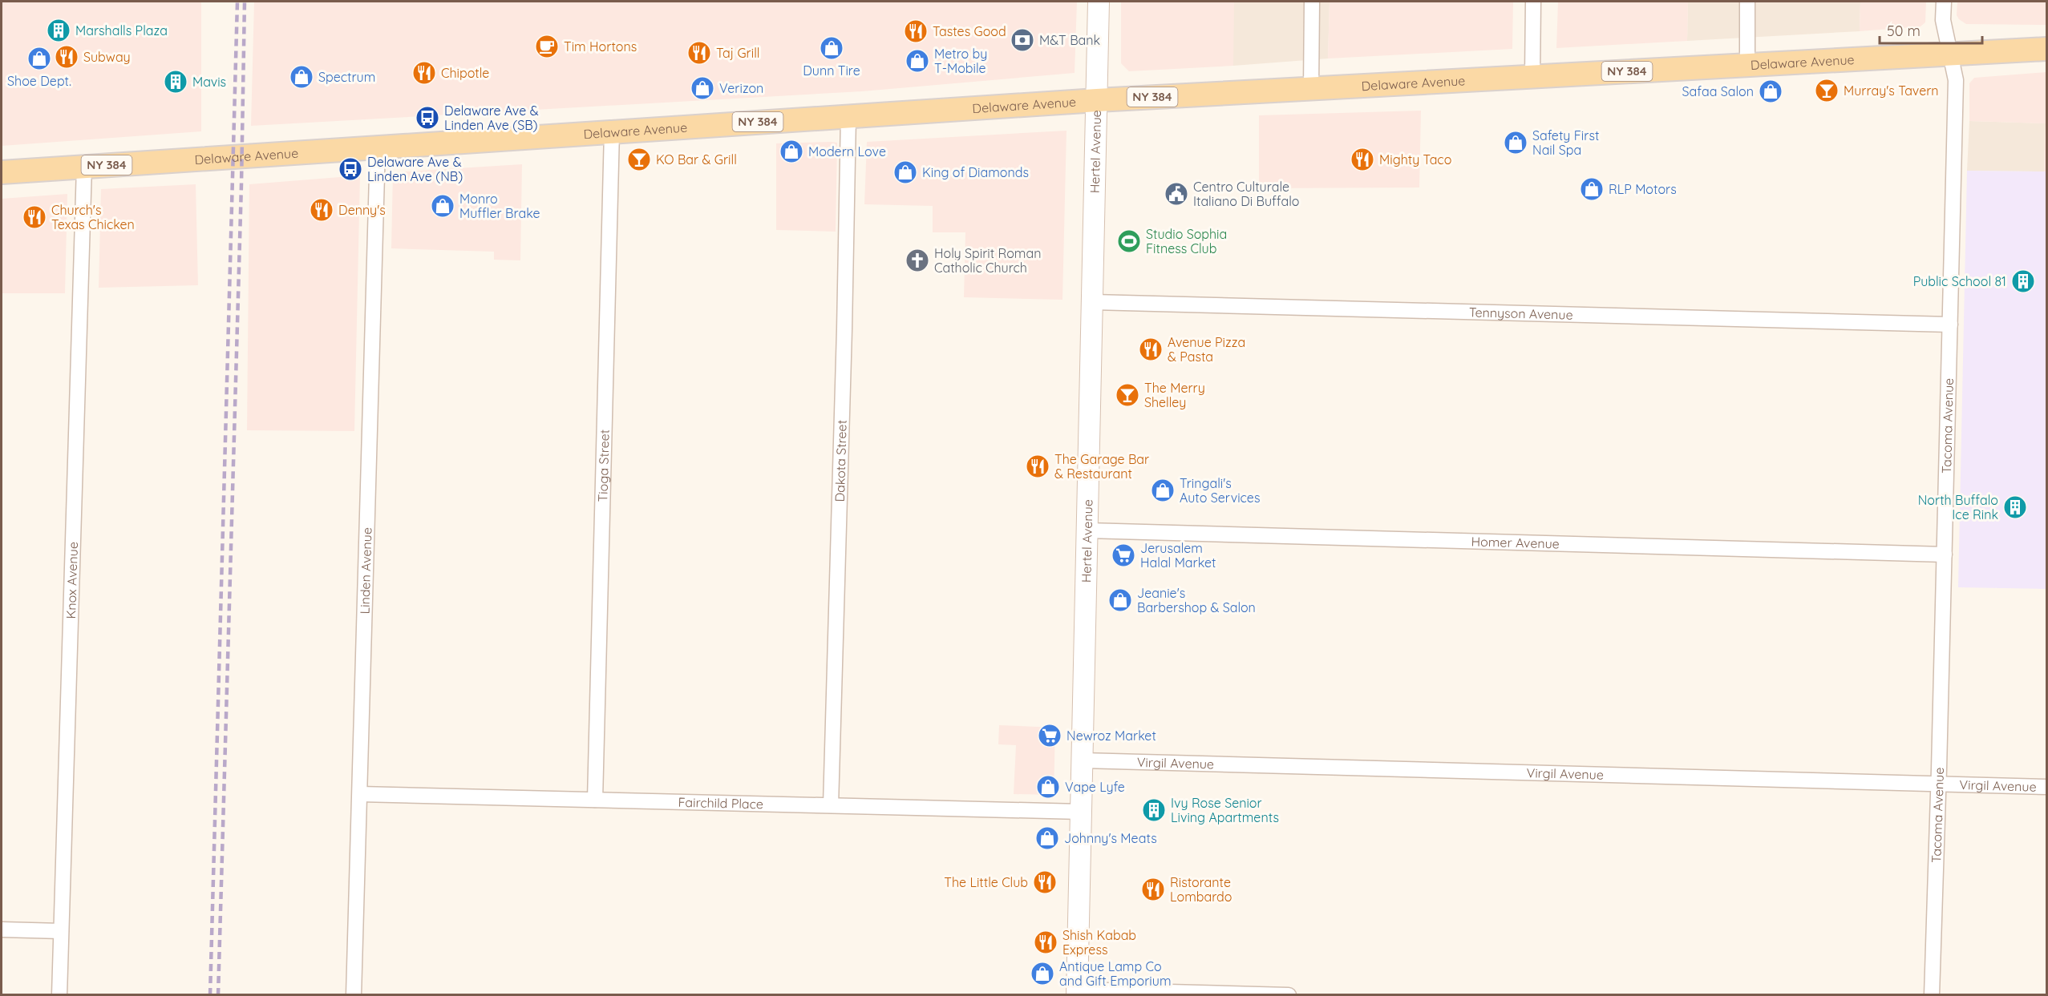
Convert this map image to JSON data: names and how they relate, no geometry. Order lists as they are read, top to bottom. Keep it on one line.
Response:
{"streets":{"main road":["Delaware Avenue","NY 384"],"street":["Hertel Avenue","Tennyson Avenue","Tacoma Avenue","Dakota Street","Tioga Street","Homer Avenue","Linden Avenue","Knox Avenue","Virgil Avenue","Fairchild Place"]},"crossings":[["Delaware Avenue","Hertel Avenue"],["Delaware Avenue","Tacoma Avenue"],["Delaware Avenue","Dakota Street"],["Delaware Avenue","Tioga Street"],["Delaware Avenue","Linden Avenue"],["Delaware Avenue","Knox Avenue"],["Hertel Avenue","Tennyson Avenue"],["Hertel Avenue","Homer Avenue"],["Hertel Avenue","Virgil Avenue"],["Hertel Avenue","Fairchild Place"],["Tennyson Avenue","Tacoma Avenue"],["Tacoma Avenue","Homer Avenue"],["Tacoma Avenue","Virgil Avenue"],["Dakota Street","Fairchild Place"],["Tioga Street","Fairchild Place"],["Linden Avenue","Fairchild Place"]],"places":{"building":["Marshalls Plaza","Mavis","Public School 81","North Buffalo Ice Rink","Ivy Rose Senior Living Apartments"],"restaurant":["Tastes Good","Taj Grill","Subway","Chipotle","Mighty Taco","Denny's","Church's Texas Chicken","Avenue Pizza & Pasta","The Garage Bar & Restaurant","The Little Club","Ristorante Lombardo","Shish Kabab Express"],"bank":["M&T Bank"],"cafe":["Tim Hortons"],"shop":["Dunn Tire","Shoe Dept.","Metro by T-Mobile","Spectrum","Verizon","Safaa Salon","Safety First Nail Spa","Modern Love","King of Diamonds","RLP Motors","Monro Muffler Brake","Tringali's Auto Services","Jeanie's Barbershop & Salon","Vape Lyfe","Johnny's Meats","Antique Lamp Co and Gift Emporium"],"bar":["Murray's Tavern","KO Bar & Grill","The Merry Shelley"],"bus stop":["Delaware Ave & Linden Ave (SB)","Delaware Ave & Linden Ave (NB)"],"public building":["Centro Culturale Italiano Di Buffalo"],"sports":["Studio Sophia Fitness Club"],"church":["Holy Spirit Roman Catholic Church"],"supermarket":["Jerusalem Halal Market","Newroz Market"]},"scale_bar":"50 m"}
